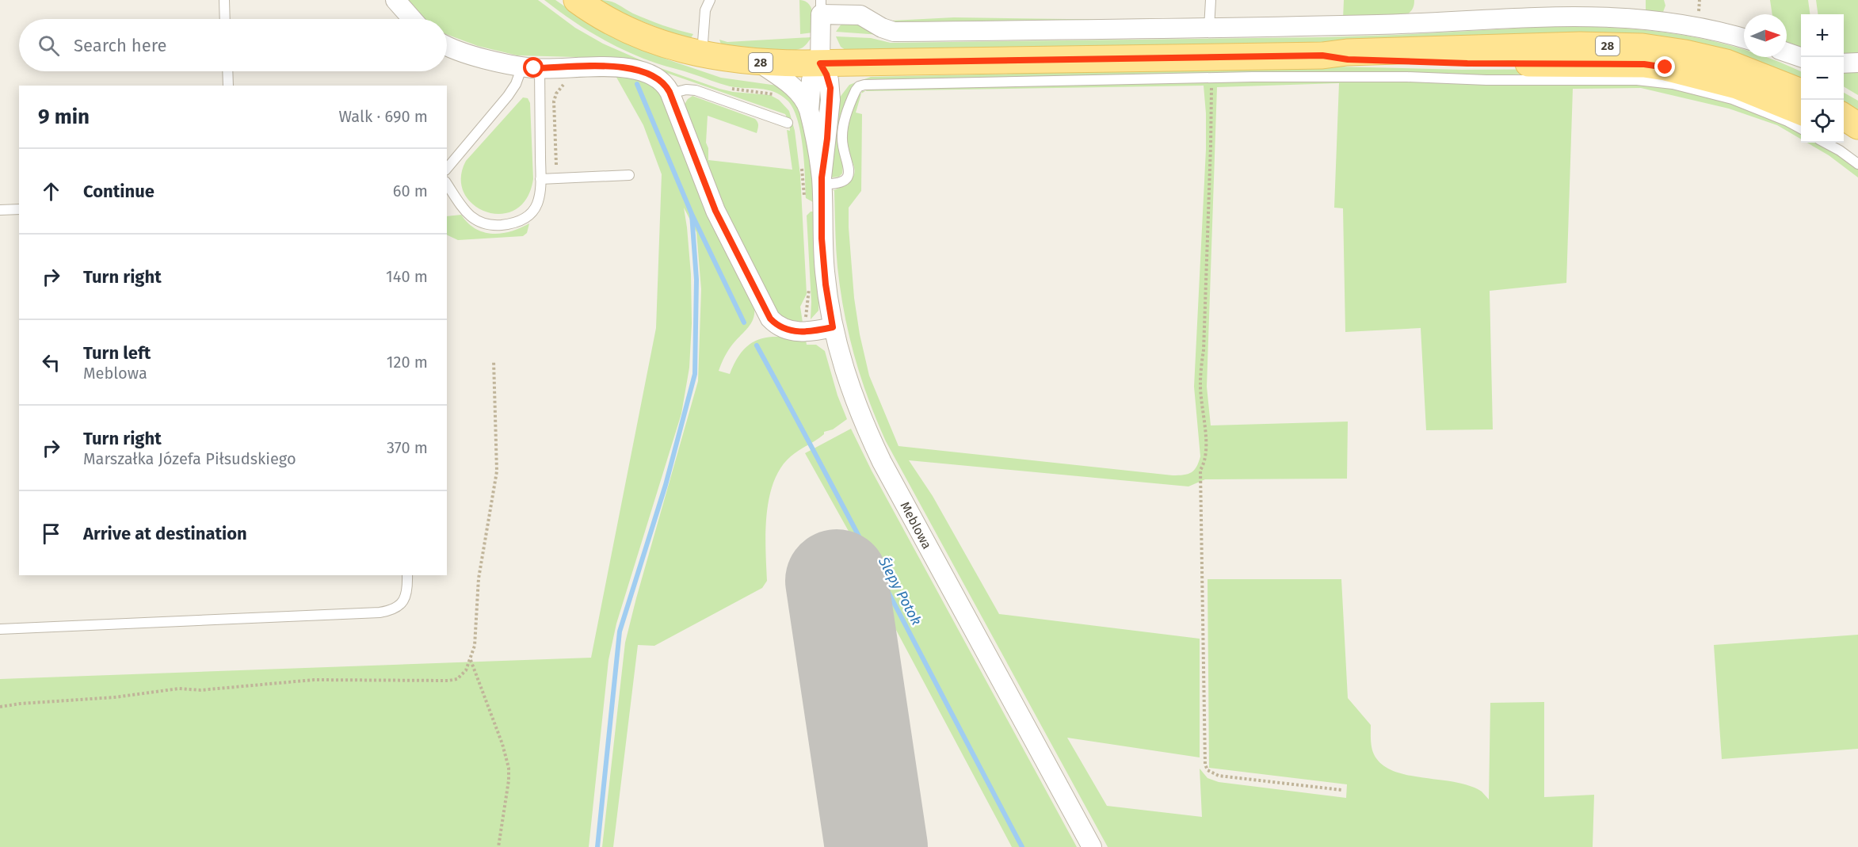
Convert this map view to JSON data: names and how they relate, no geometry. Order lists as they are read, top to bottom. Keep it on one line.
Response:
{"streets":{"main road":["28"],"street":["Meblowa"]},"crossings":[["28","Meblowa"]],"water":["Ślepy Potok"],"north":"right","page":{"map_buttons":["+","−"],"search":"Search here","heading":["9 min","Walk · 690 m"],"list":[["Continue","60 m"],["Turn right","140 m"],["Turn left","Meblowa","120 m"],["Turn right","Marszałka Józefa Piłsudskiego","370 m"],"Arrive at destination"]}}
